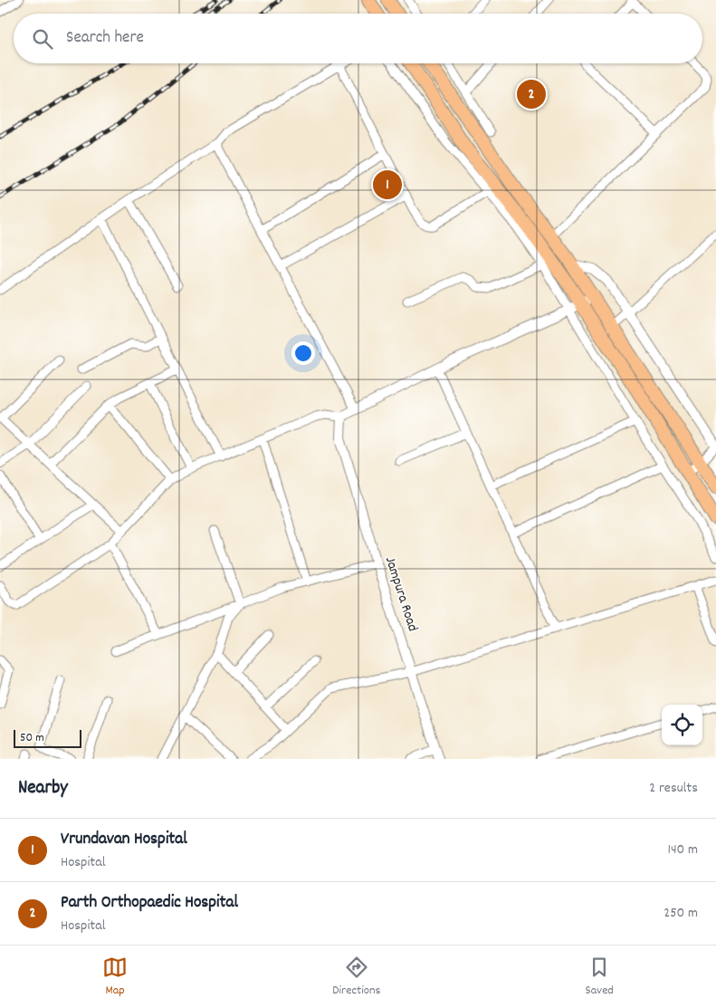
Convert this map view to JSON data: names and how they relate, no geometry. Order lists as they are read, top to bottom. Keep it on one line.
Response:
{"streets":{"street":["Jampura Road"]},"scale_bar":"50 m","page":{"search":"Search here","pins":["2","1"],"scale":"50 m","heading":["Nearby","2 results"],"list":[{"mark":"1","name":"Vrundavan Hospital","note":"Hospital","value":"140 m"},{"mark":"2","name":"Parth Orthopaedic Hospital","note":"Hospital","value":"250 m"}],"nav":["Map","Directions","Saved"]}}
